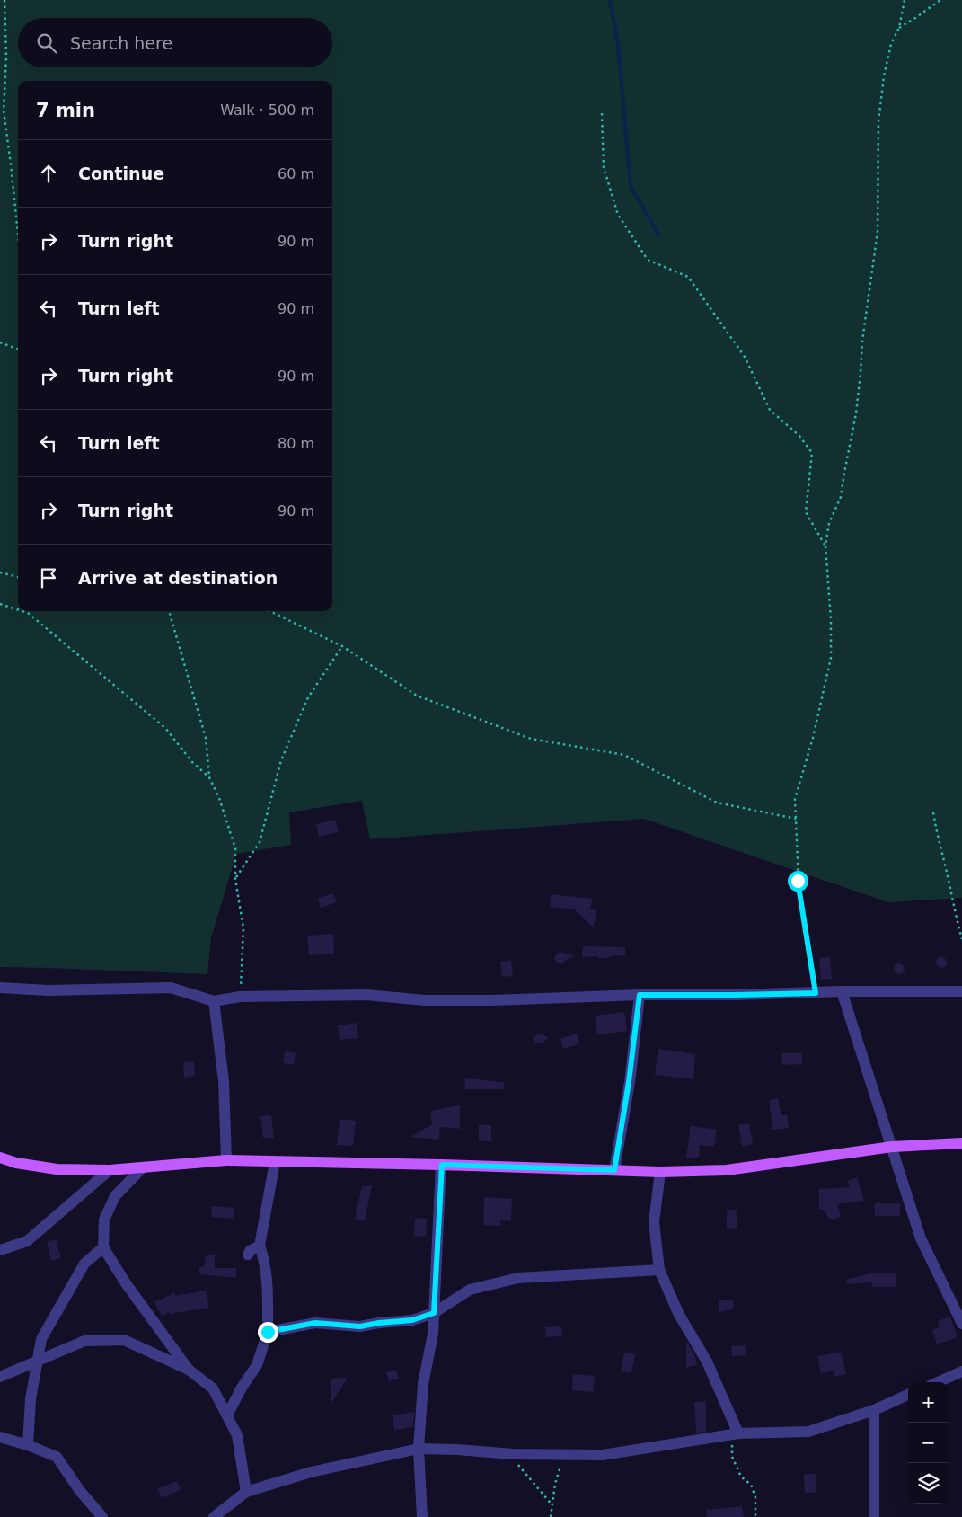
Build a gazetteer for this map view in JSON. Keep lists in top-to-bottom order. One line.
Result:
{"page":{"search":"Search here","heading":["7 min","Walk · 500 m"],"list":[["Continue","60 m"],["Turn right","90 m"],["Turn left","90 m"],["Turn right","90 m"],["Turn left","80 m"],["Turn right","90 m"],"Arrive at destination"],"map_buttons":["+","−"]}}
